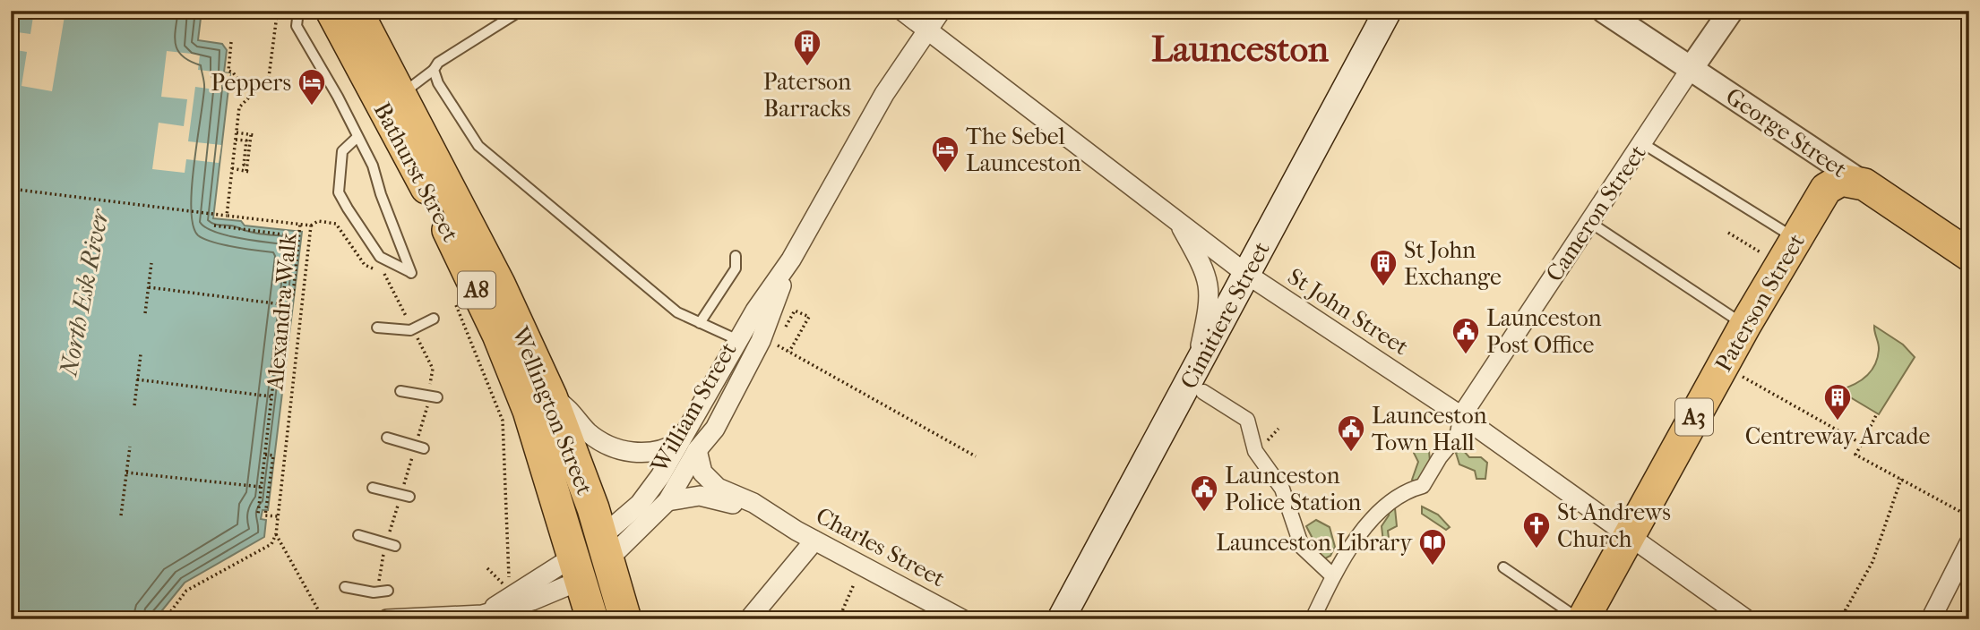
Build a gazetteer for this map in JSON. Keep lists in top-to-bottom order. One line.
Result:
{"streets":{"highway":["George Street","Bathurst Street","A8","Paterson Street","Wellington Street","A3"],"main road":["Cimitiere Street"],"street":["Cameron Street","St John Street","William Street","Charles Street"],"path":["Alexandra Walk"]},"crossings":[["George Street","Cameron Street"],["Cameron Street","St John Street"],["Paterson Street","St John Street"],["St John Street","Cimitiere Street"],["St John Street","William Street"],["William Street","Wellington Street"],["William Street","Charles Street"]],"districts":["Launceston"],"water":["North Esk River"],"places":{"building":["Paterson Barracks","St John Exchange","Centreway Arcade"],"hotel":["Peppers","The Sebel Launceston"],"public building":["Launceston Post Office","Launceston Town Hall","Launceston Police Station"],"church":["St Andrews Church"],"library":["Launceston Library"]}}
